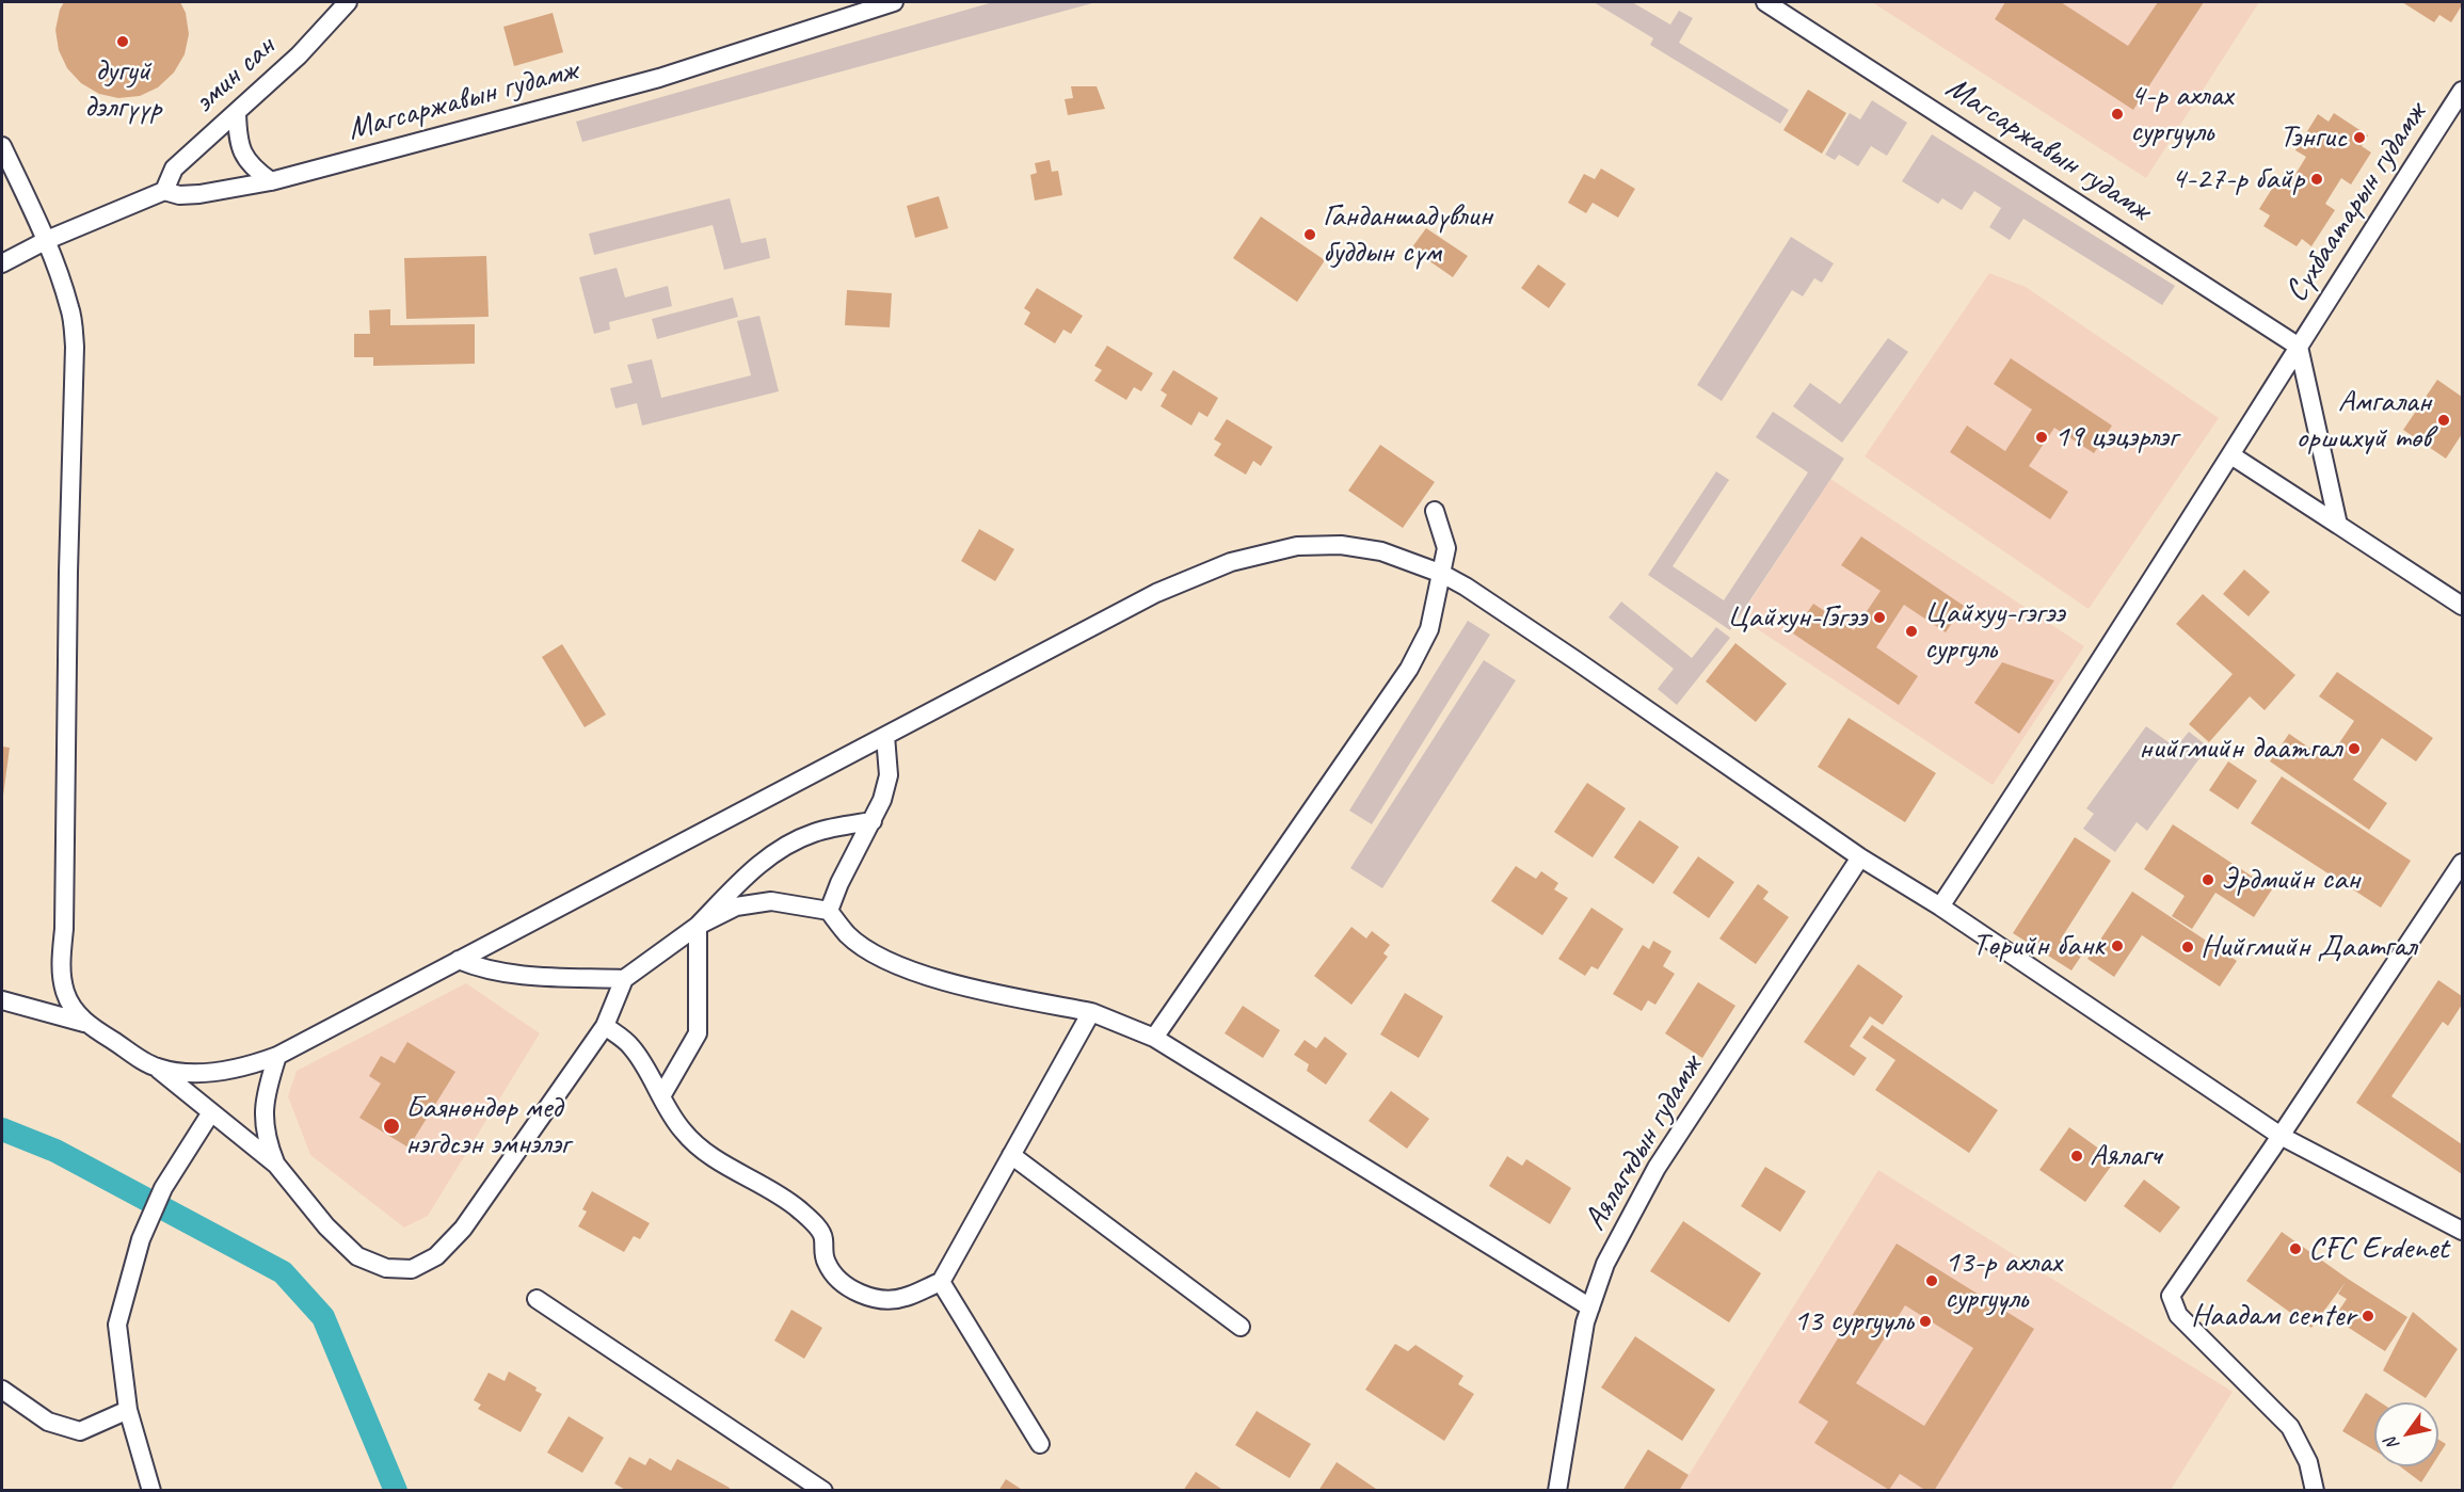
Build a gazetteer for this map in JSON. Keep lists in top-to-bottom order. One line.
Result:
{"streets":{"street":["эмин сан","Магсаржавын гудамж","Сүхбаатарын гудамж","Аялагчдын гудамж"]},"crossings":[["эмин сан","Магсаржавын гудамж"],["Магсаржавын гудамж","Сүхбаатарын гудамж"]],"places":["дугуй дэлгүүр","4-р ахлах сургууль","Тэнгис","4-27-р байр","Ганданшадүвлин буддын сүм","Амгалан оршихуй төв","19 цэцэрлэг","Цайхун-Гэгээ","Цайхуу-гэгээ сургуль","нийгмийн даатгал","Эрдмийн сан","Төрийн банк","Нийгмийн Даатгал","Баянөндөр мед нэгдсэн эмнэлэг","Аялагч","CFC Erdenet","13-р ахлах сургууль","Наадам center","13 сургууль"],"north":"bottom left"}
